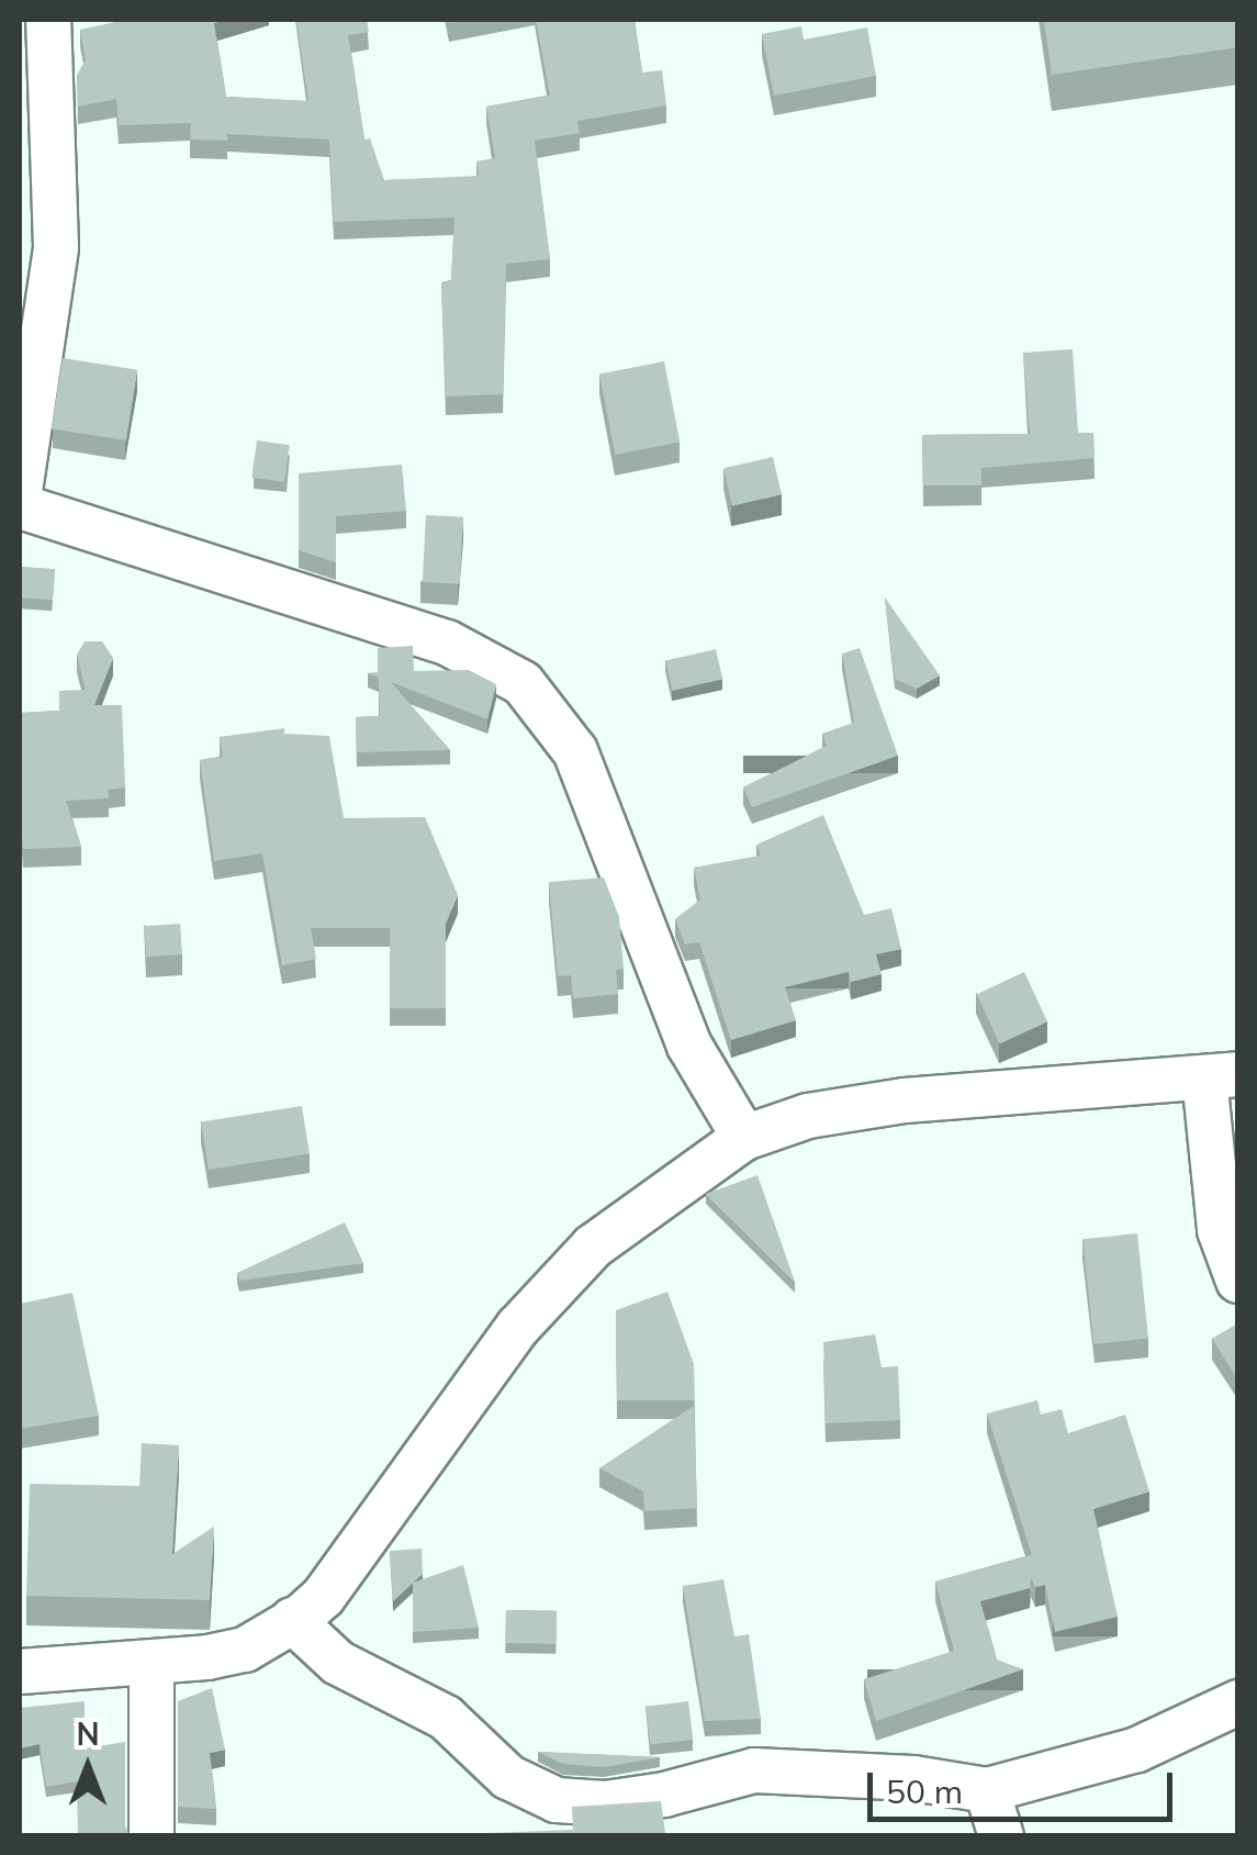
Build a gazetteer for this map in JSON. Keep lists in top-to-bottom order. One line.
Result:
{"scale_bar":"50 m","north":"top"}
